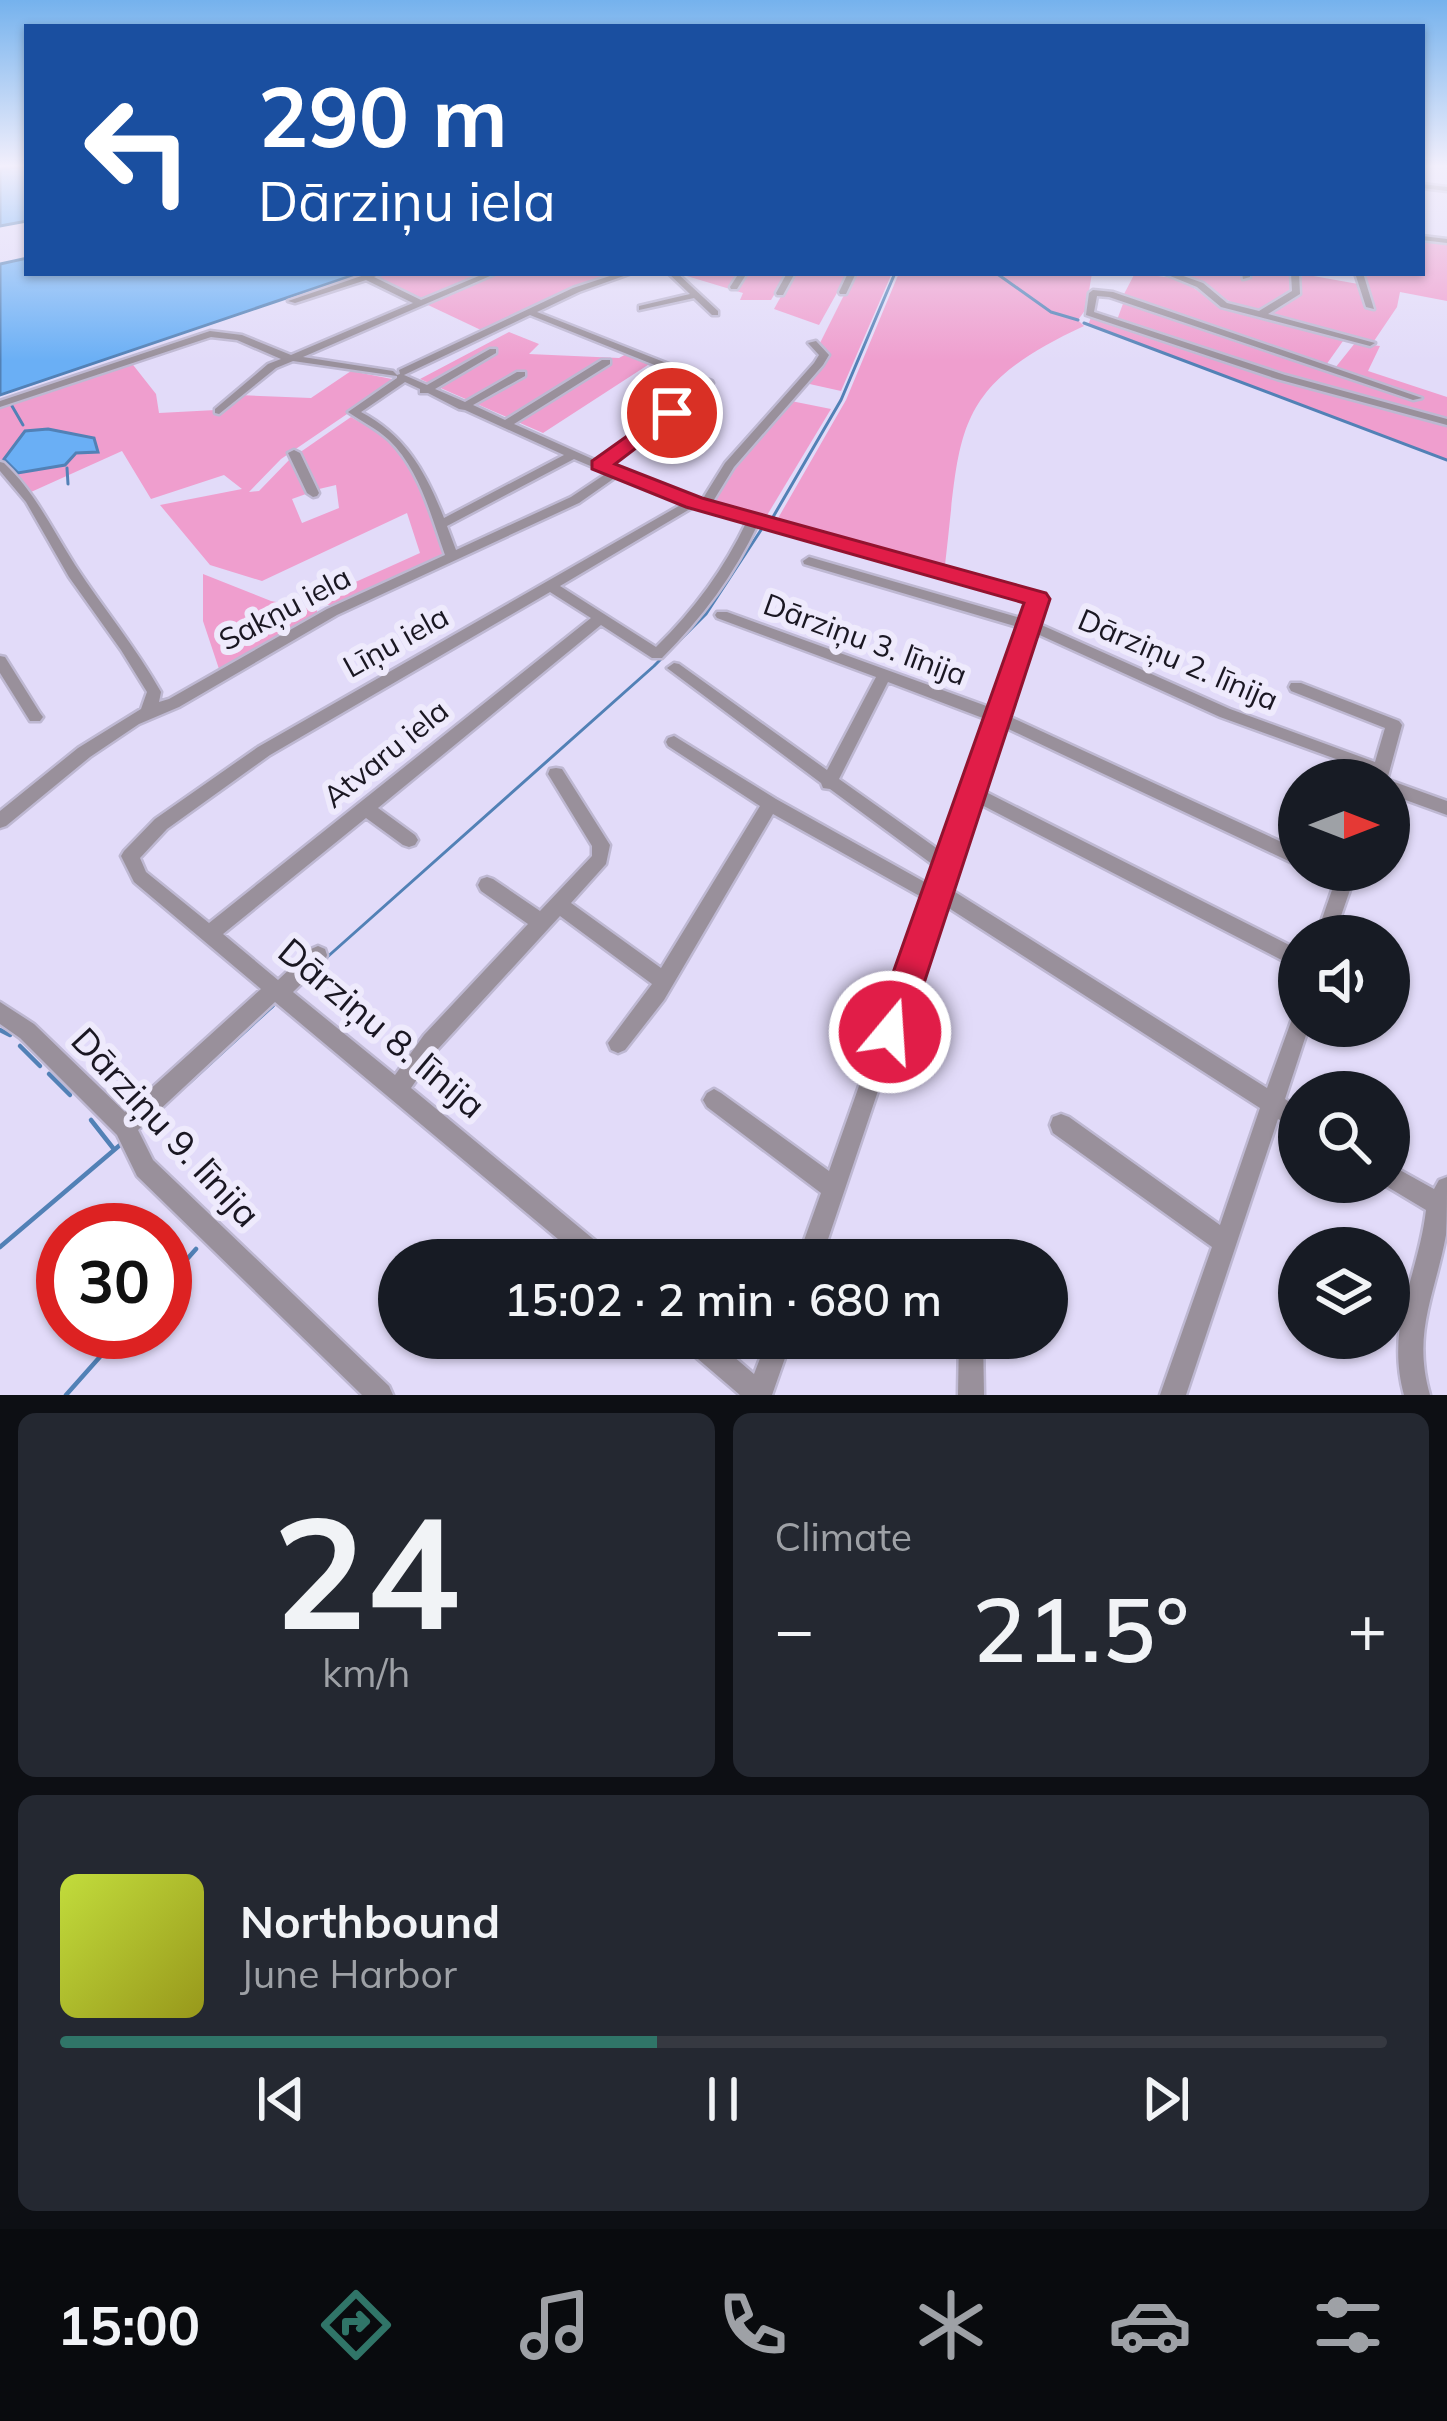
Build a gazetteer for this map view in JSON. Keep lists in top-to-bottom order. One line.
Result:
{"streets":{"street":["Sakņu iela","Dārziņu 3. līnija","Līņu iela","Dārziņu 2. līnija","Atvaru iela","Dārziņu 8. līnija","Dārziņu 9. līnija"]},"crossings":[["Līņu iela","Dārziņu 8. līnija"],["Atvaru iela","Dārziņu 8. līnija"]],"north":"right","page":{"turn":["290 m","Dārziņu iela"],"limit":"30","trip":"15:02 · 2 min · 680 m","tile":[["24","km/h"],"Climate"],"heat":["−","21.5°","+"],"song":["Northbound","June Harbor"],"tabs":"15:00"}}
